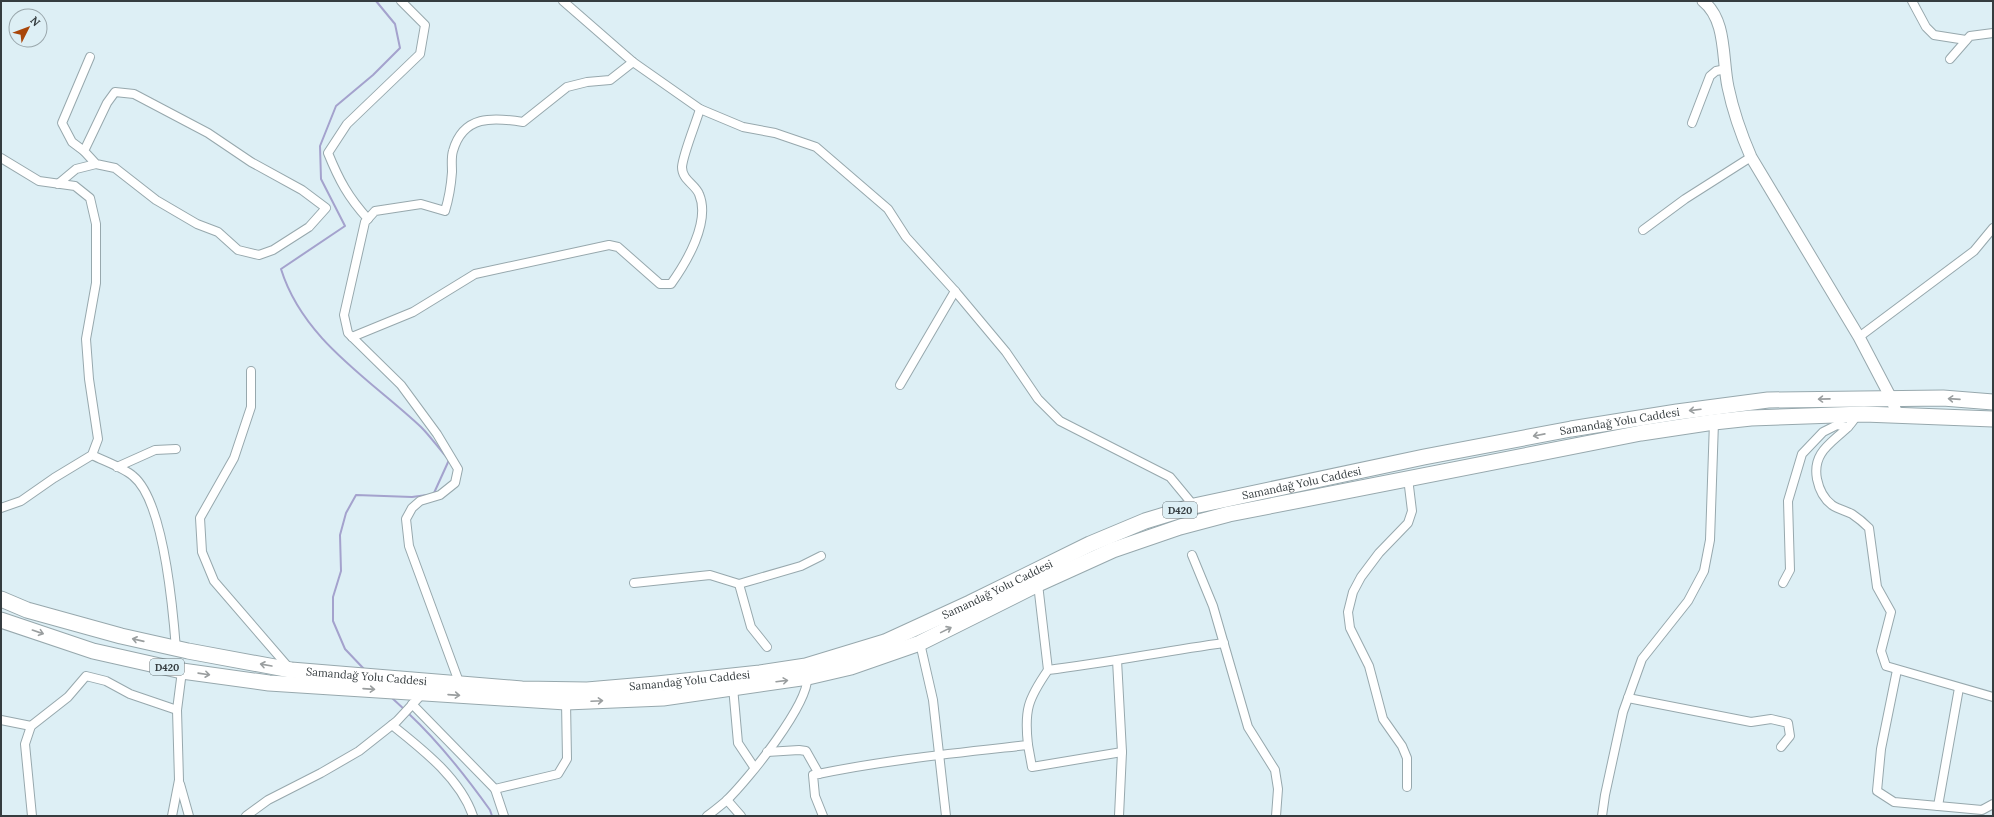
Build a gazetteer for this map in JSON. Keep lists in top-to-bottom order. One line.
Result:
{"streets":{"highway":["Samandağ Yolu Caddesi","D420"]},"north":"top right"}
